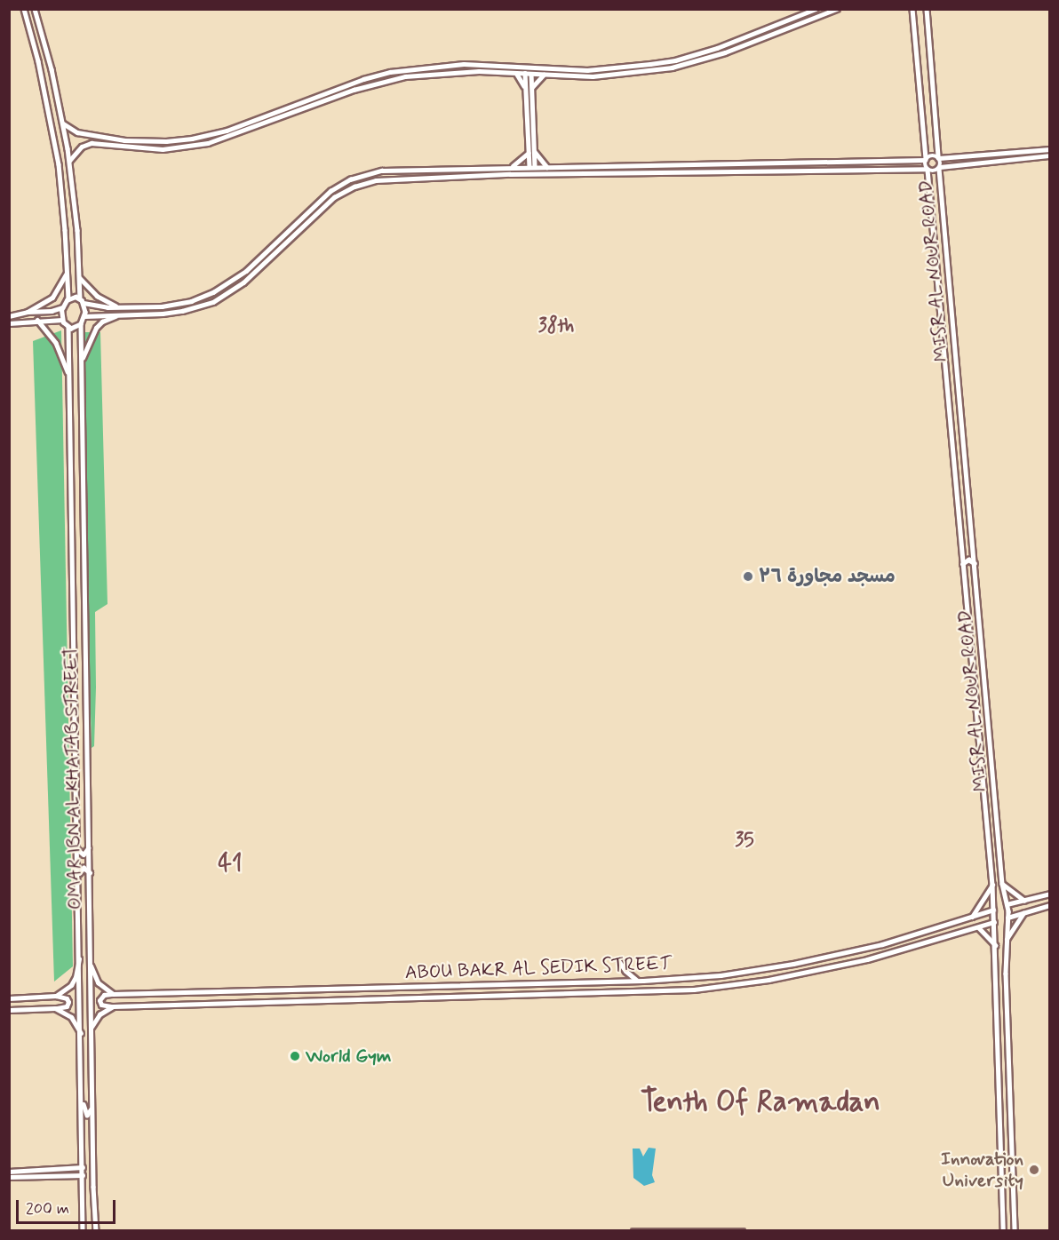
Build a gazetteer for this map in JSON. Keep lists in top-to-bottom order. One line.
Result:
{"streets":{"main road":["ABOU BAKR AL SEDIK STREET"],"street":["MISR AL NOUR ROAD","OMAR IBN AL KHATAB STREET"]},"crossings":[["MISR AL NOUR ROAD","ABOU BAKR AL SEDIK STREET"]],"districts":["38th","35","41","Tenth Of Ramadan"],"places":["مسجد مجاورة ٣٦","World Gym","Innovation University"],"scale_bar":"200 m"}
